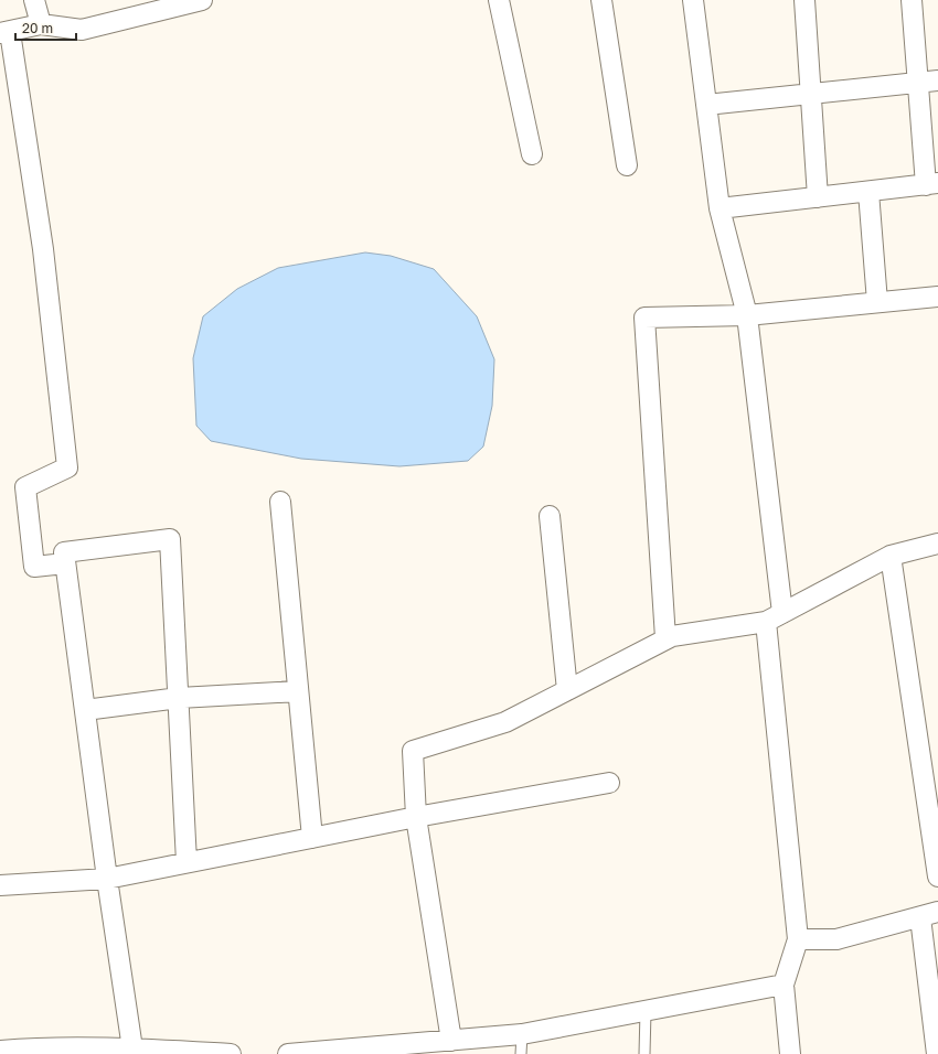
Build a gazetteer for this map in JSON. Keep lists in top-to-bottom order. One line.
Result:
{"scale_bar":"20 m"}
